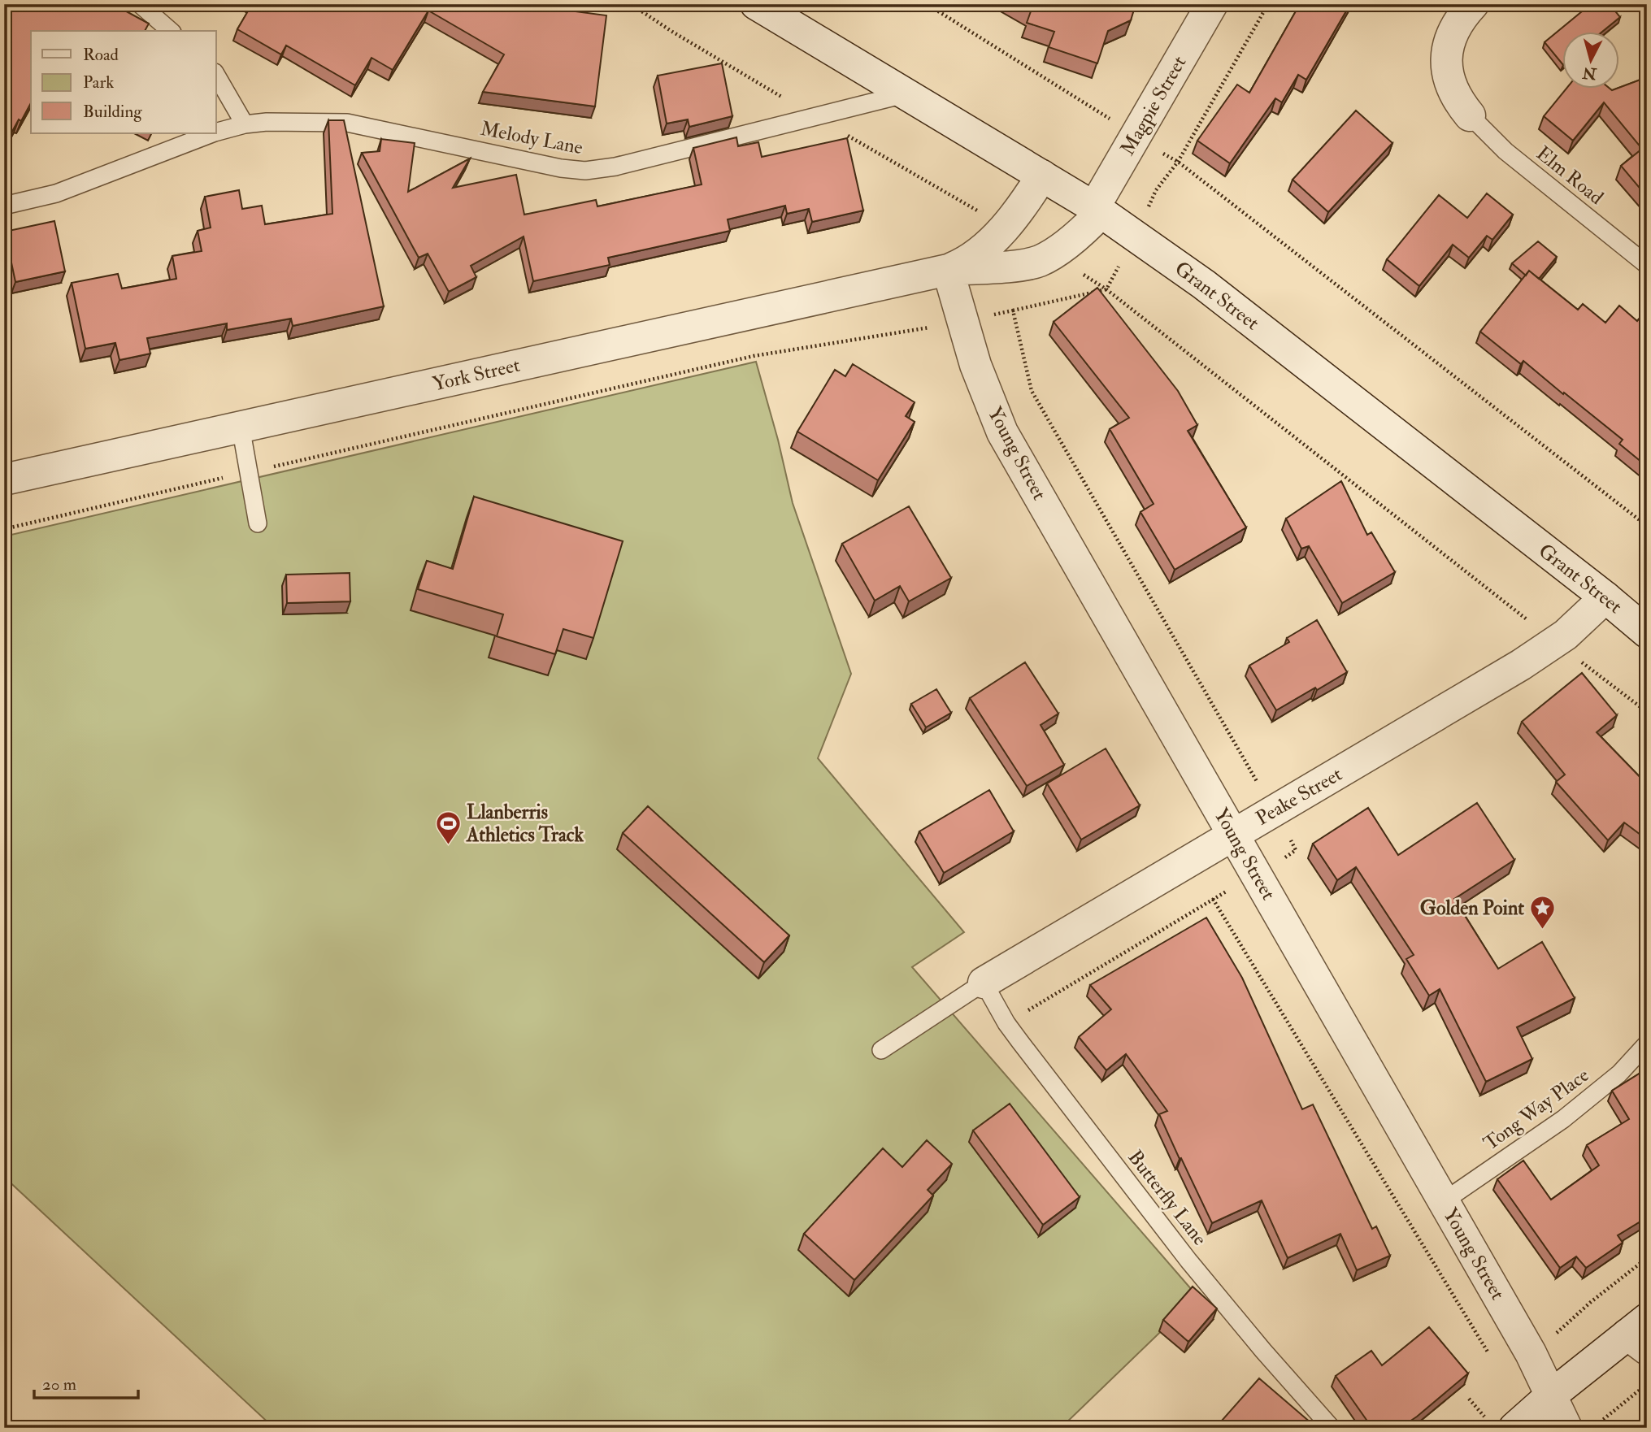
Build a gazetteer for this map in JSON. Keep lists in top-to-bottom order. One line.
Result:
{"streets":{"street":["Magpie Street","Grant Street","York Street","Young Street","Peake Street"],"lane":["Melody Lane","Elm Road","Tong Way Place","Butterfly Lane"]},"crossings":[["Magpie Street","Grant Street"],["Magpie Street","York Street"],["Melody Lane","Grant Street"],["Grant Street","York Street"],["Grant Street","Peake Street"],["York Street","Young Street"],["Young Street","Peake Street"],["Young Street","Tong Way Place"],["Peake Street","Butterfly Lane"]],"places":{"sports":["Llanberris Athletics Track"],"place":["Golden Point"]},"legend":["Road","Park","Building"],"scale_bar":"20 m","north":"bottom"}
